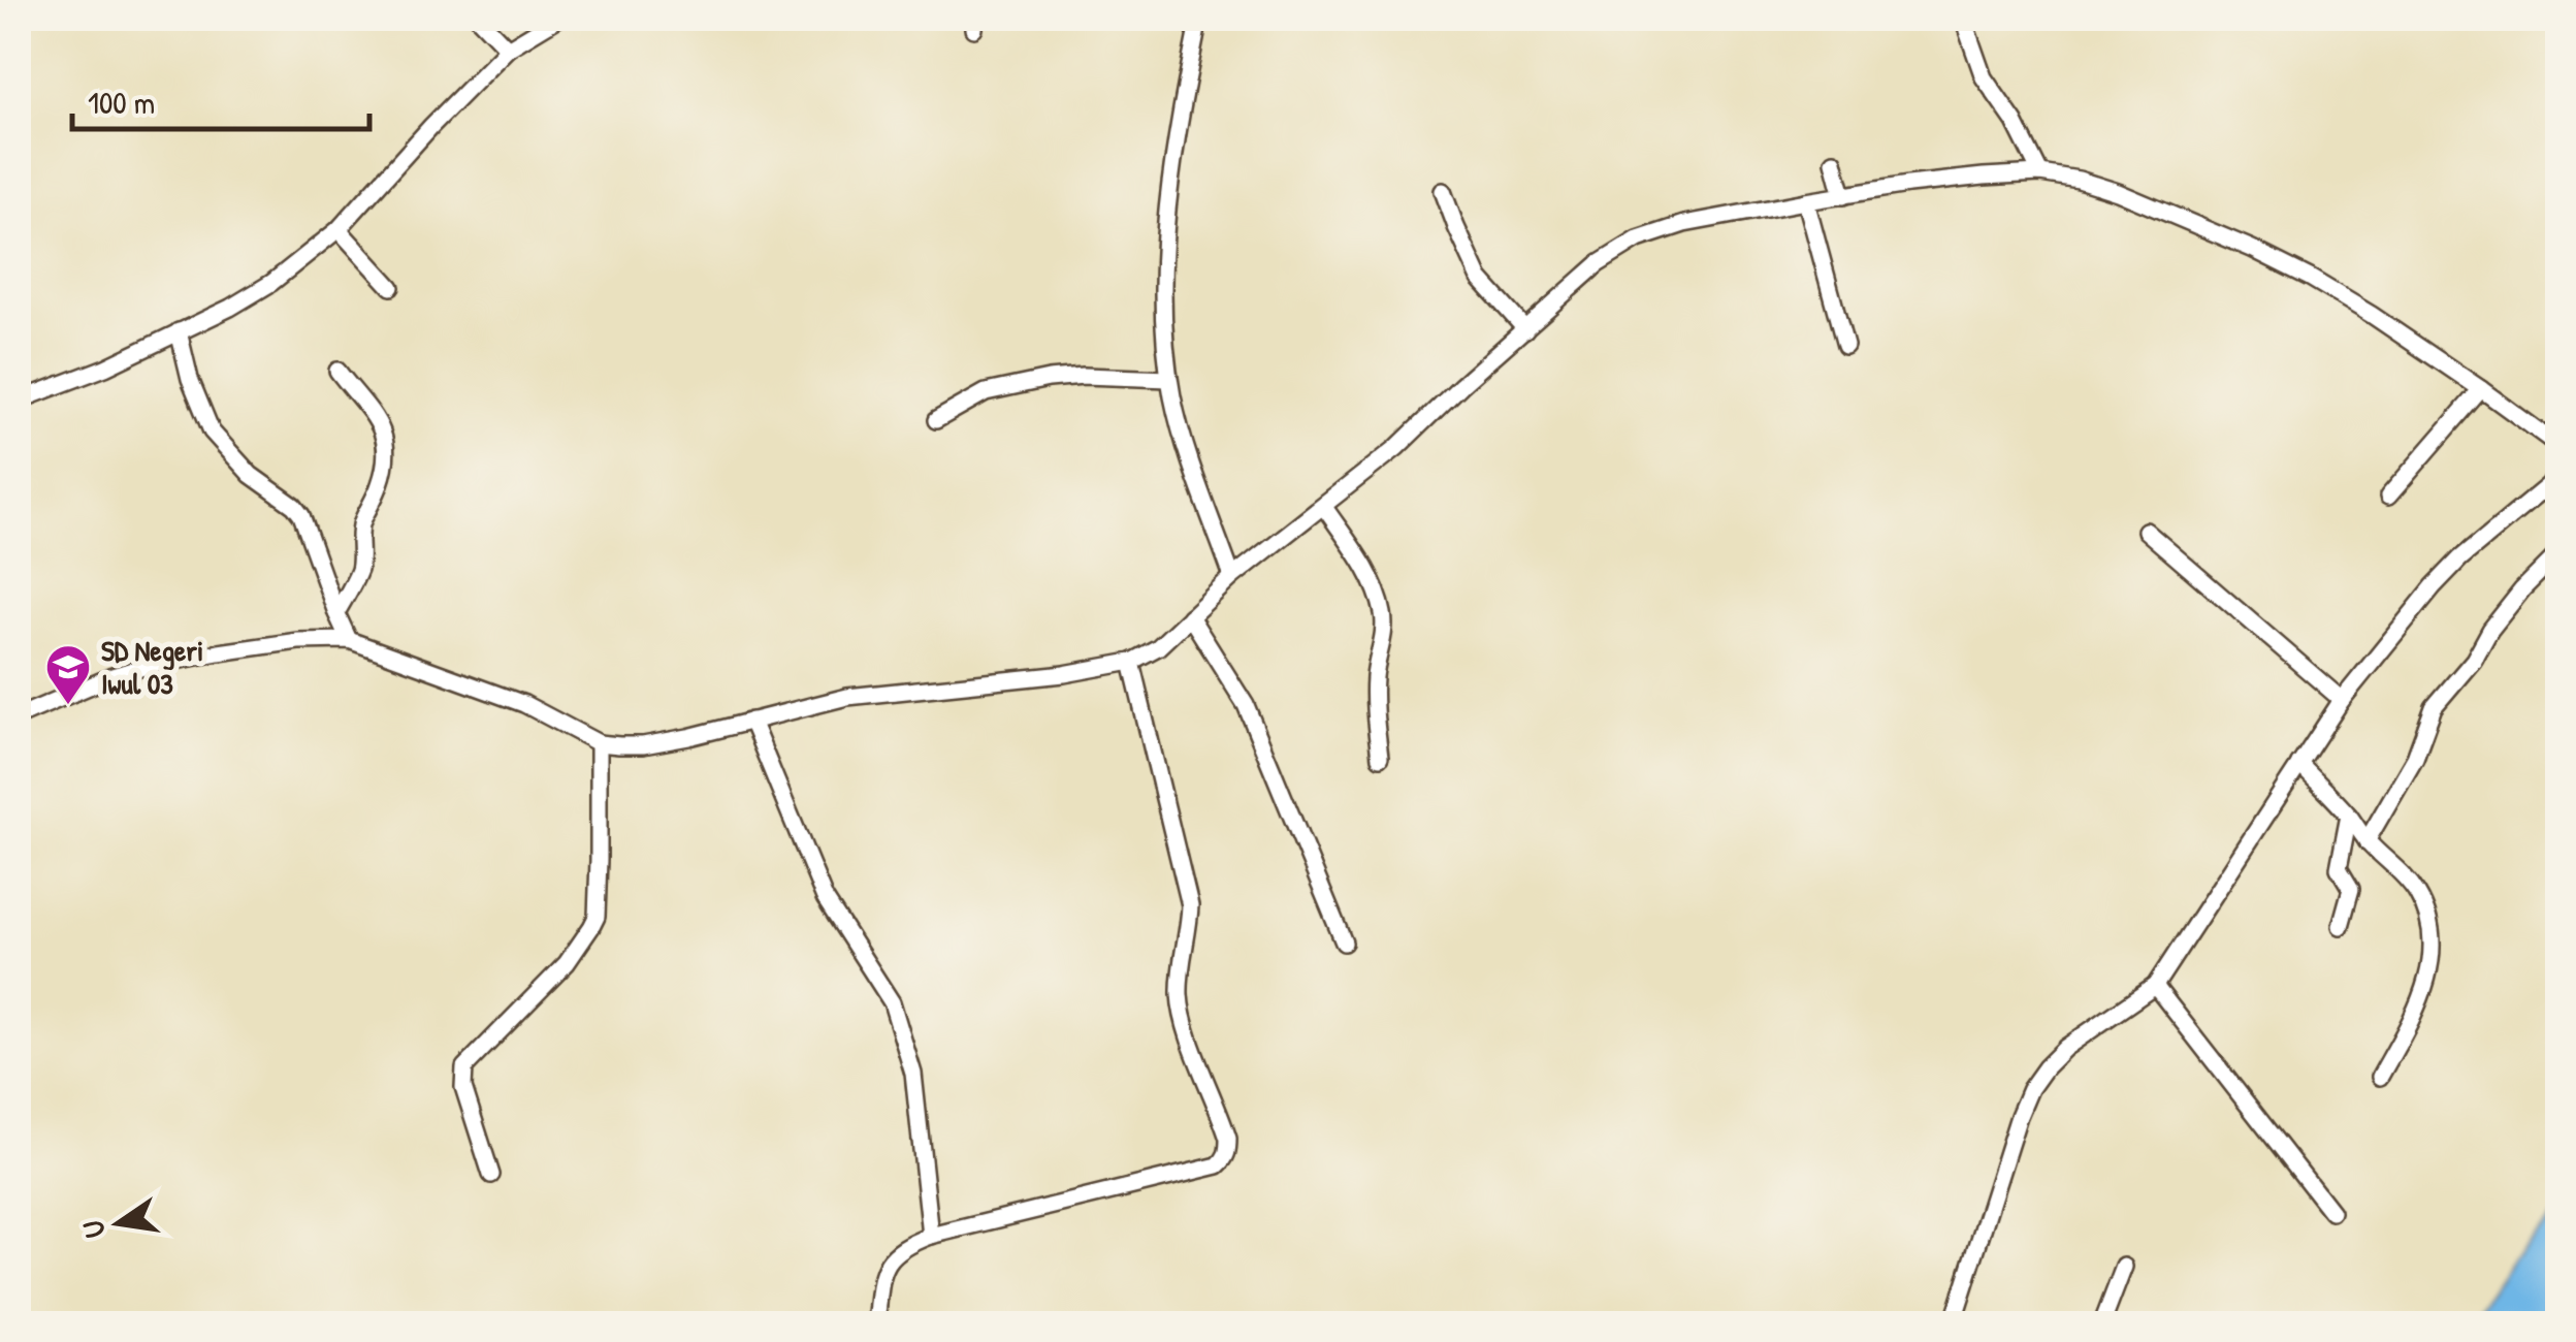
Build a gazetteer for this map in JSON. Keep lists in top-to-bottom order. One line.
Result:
{"places":{"school or university":["SD Negeri Iwul 03"]},"scale_bar":"100 m","north":"left"}
